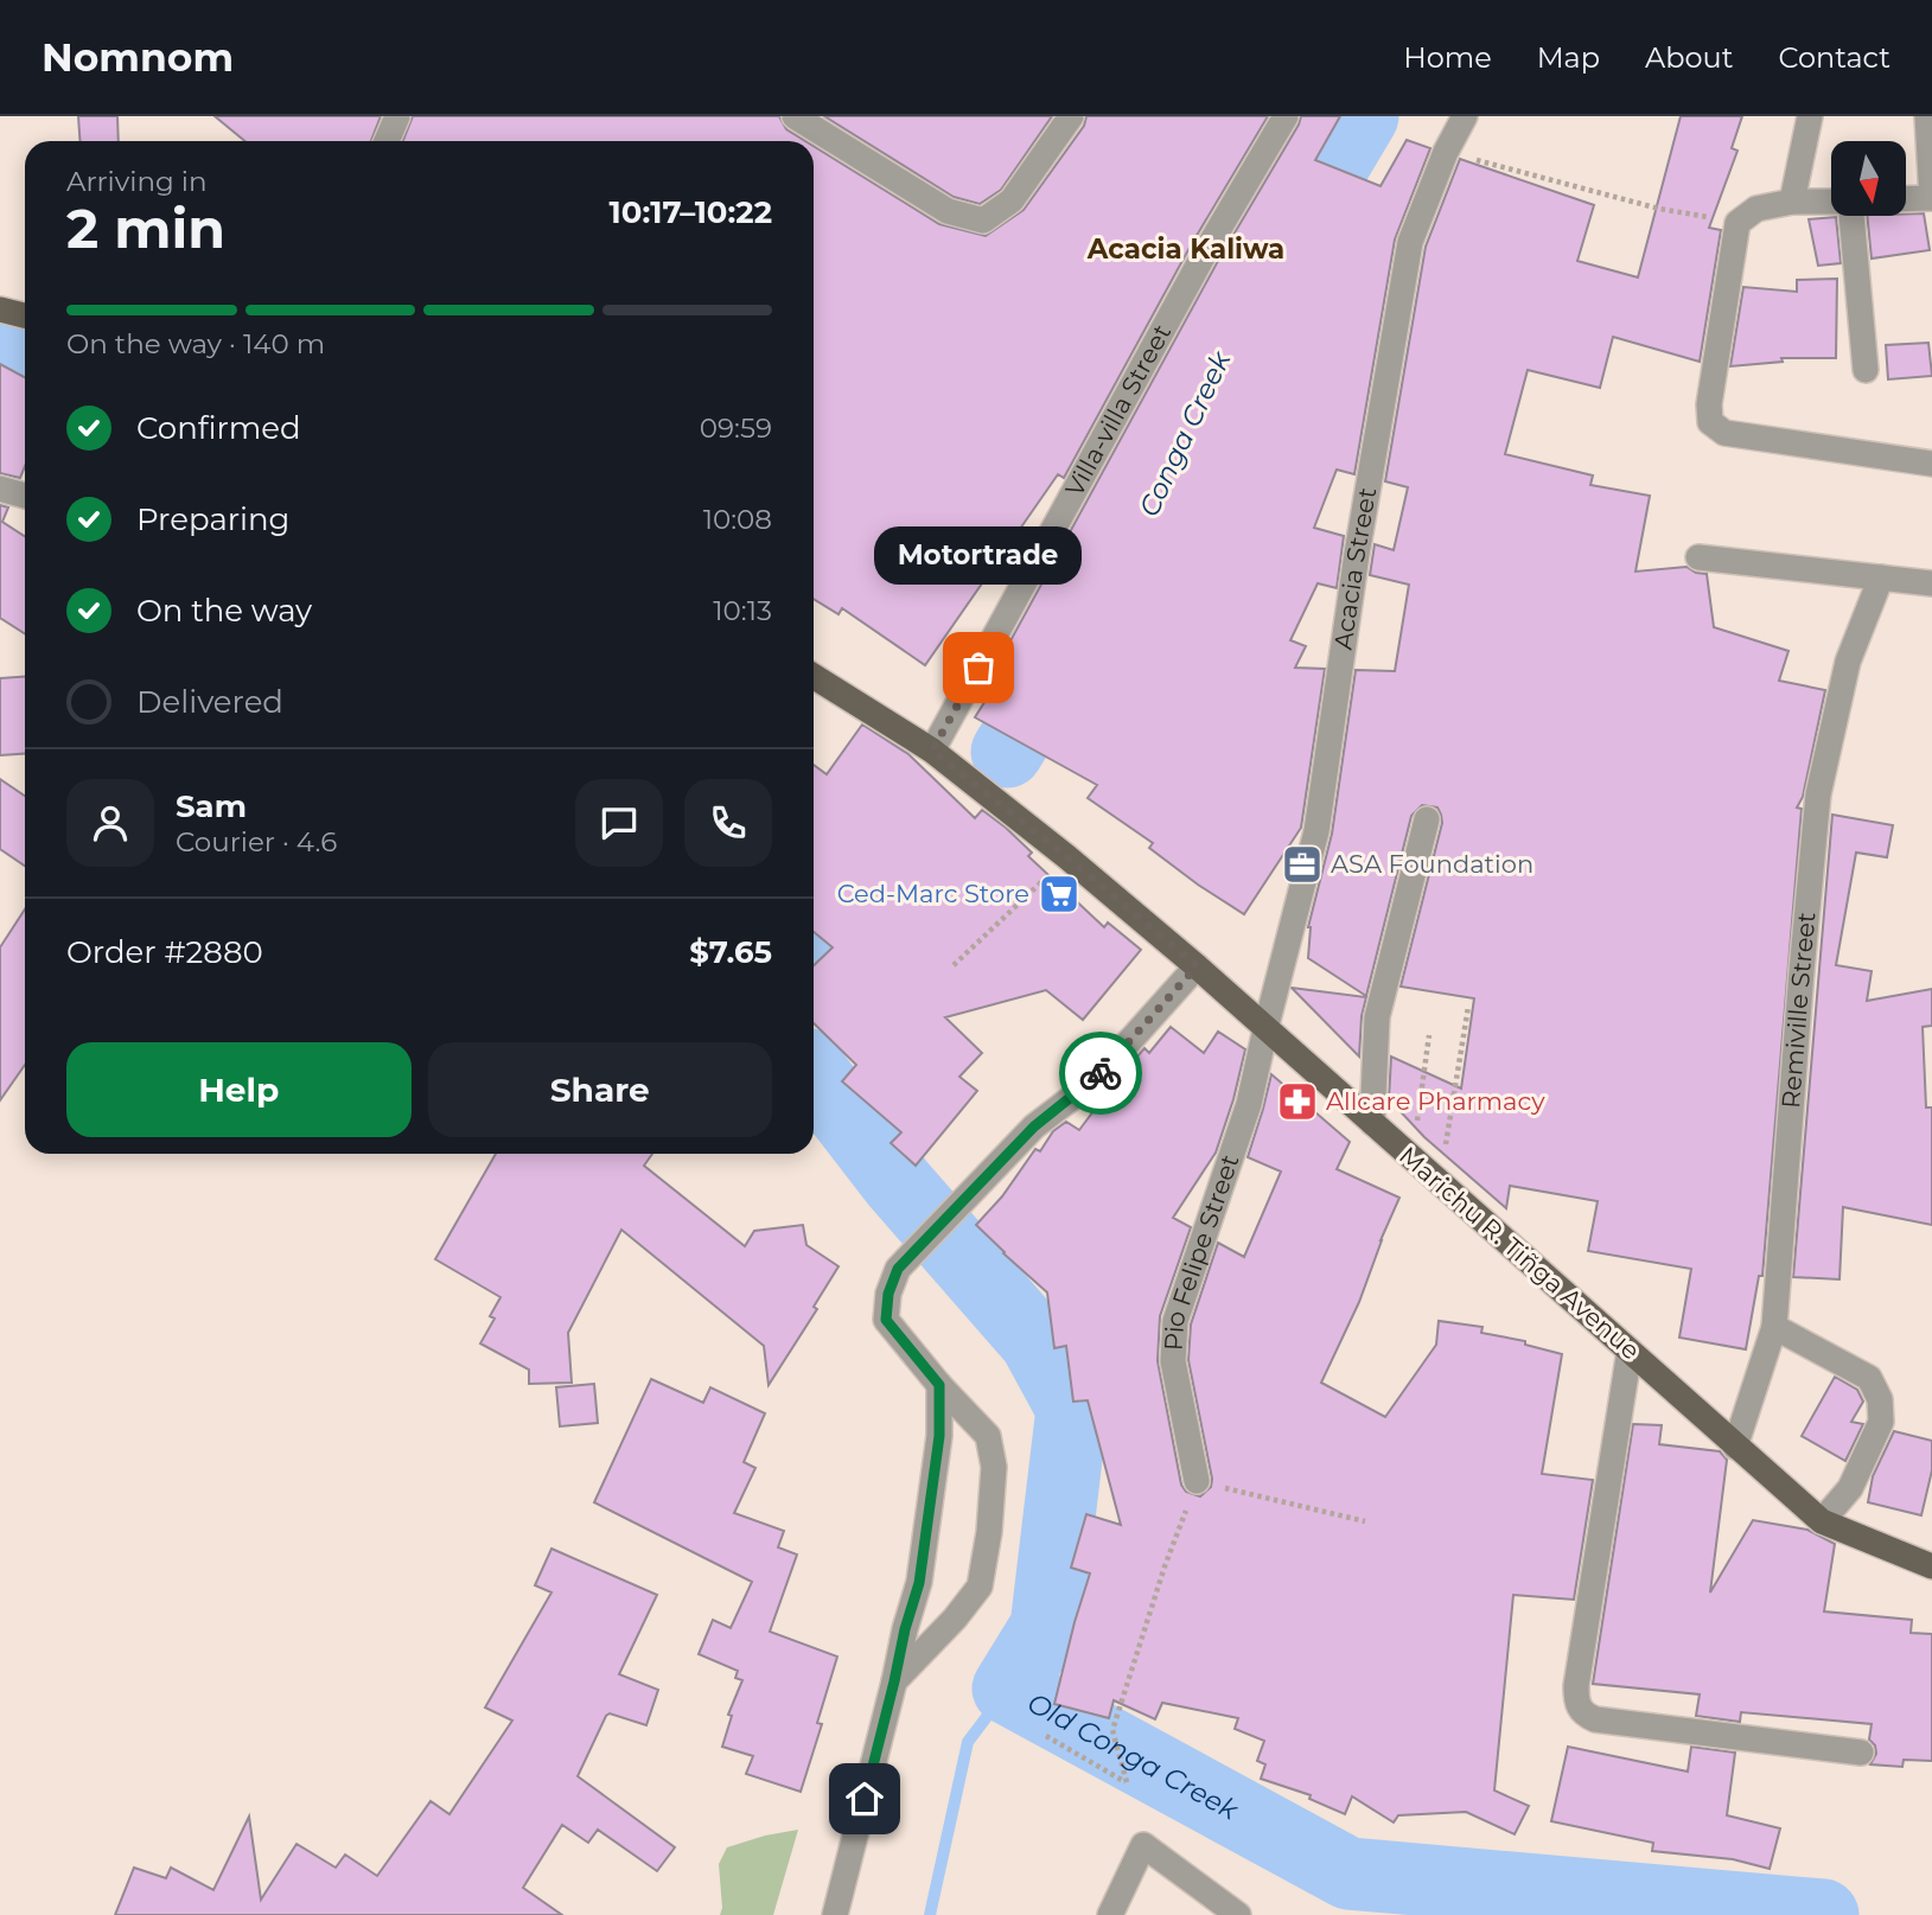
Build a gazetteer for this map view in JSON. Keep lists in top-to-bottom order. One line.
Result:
{"streets":{"main road":["Marichu R. Tiñga Avenue"],"street":["Villa-villa Street","Acacia Street","Remiville Street","Pio Felipe Street"]},"crossings":[["Villa-villa Street","Marichu R. Tiñga Avenue"],["Acacia Street","Marichu R. Tiñga Avenue"],["Acacia Street","Pio Felipe Street"],["Remiville Street","Marichu R. Tiñga Avenue"],["Marichu R. Tiñga Avenue","Pio Felipe Street"]],"districts":["Acacia Kaliwa"],"water":["Conga Creek","Old Conga Creek"],"places":{"other":["Motortrade"],"office":["ASA Foundation"],"supermarket":["Ced-Marc Store"],"pharmacy":["Allcare Pharmacy"]},"north":"bottom","page":{"header":"Nomnom","nav":["Home","Map","About","Contact"],"heading":["2 min","Arriving in","10:17–10:22"],"panel":["Sam","Courier · 4.6","Order #2880","$7.65"],"bar":"On the way · 140 m","list":[["Confirmed","09:59"],["Preparing","10:08"],["On the way","10:13"],"Delivered"],"bubble":"Motortrade","buttons":["Help","Share"]}}
